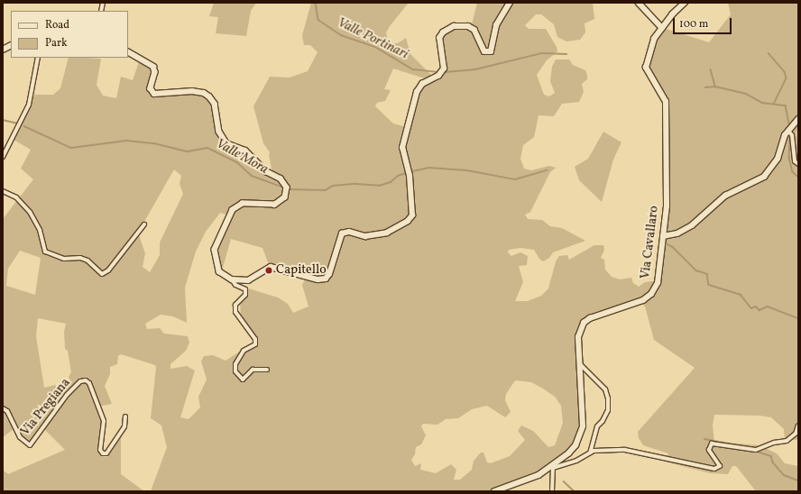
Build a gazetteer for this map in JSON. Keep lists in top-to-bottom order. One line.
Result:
{"streets":{"street":["Via Cavallaro","Via Pregiana"]},"water":["Valle Portinari","Valle Mora"],"places":["Capitello"],"legend":["Road","Park"],"scale_bar":"100 m"}
